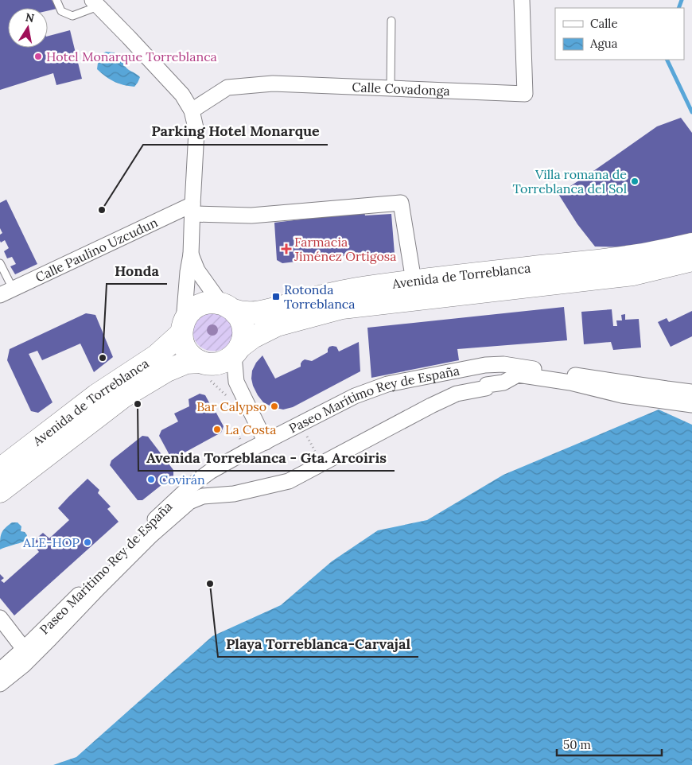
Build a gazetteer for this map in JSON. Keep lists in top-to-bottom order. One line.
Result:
{"streets":{"main road":["Avenida de Torreblanca"],"street":["Calle Covadonga","Calle Paulino Uzcudun","Paseo Marítimo Rey de España"]},"places":{"other":["Hotel Monarque Torreblanca","Villa romana de Torreblanca del Sol","Parking Hotel Monarque","Honda","Avenida Torreblanca - Gta. Arcoiris","Bar Calypso","La Costa","Covirán","ALE-HOP","Playa Torreblanca-Carvajal"],"health":["Farmacia Jiménez Ortigosa"],"transit":["Rotonda Torreblanca"]},"legend":["Calle","Agua"],"scale_bar":"50 m","north":"top"}
